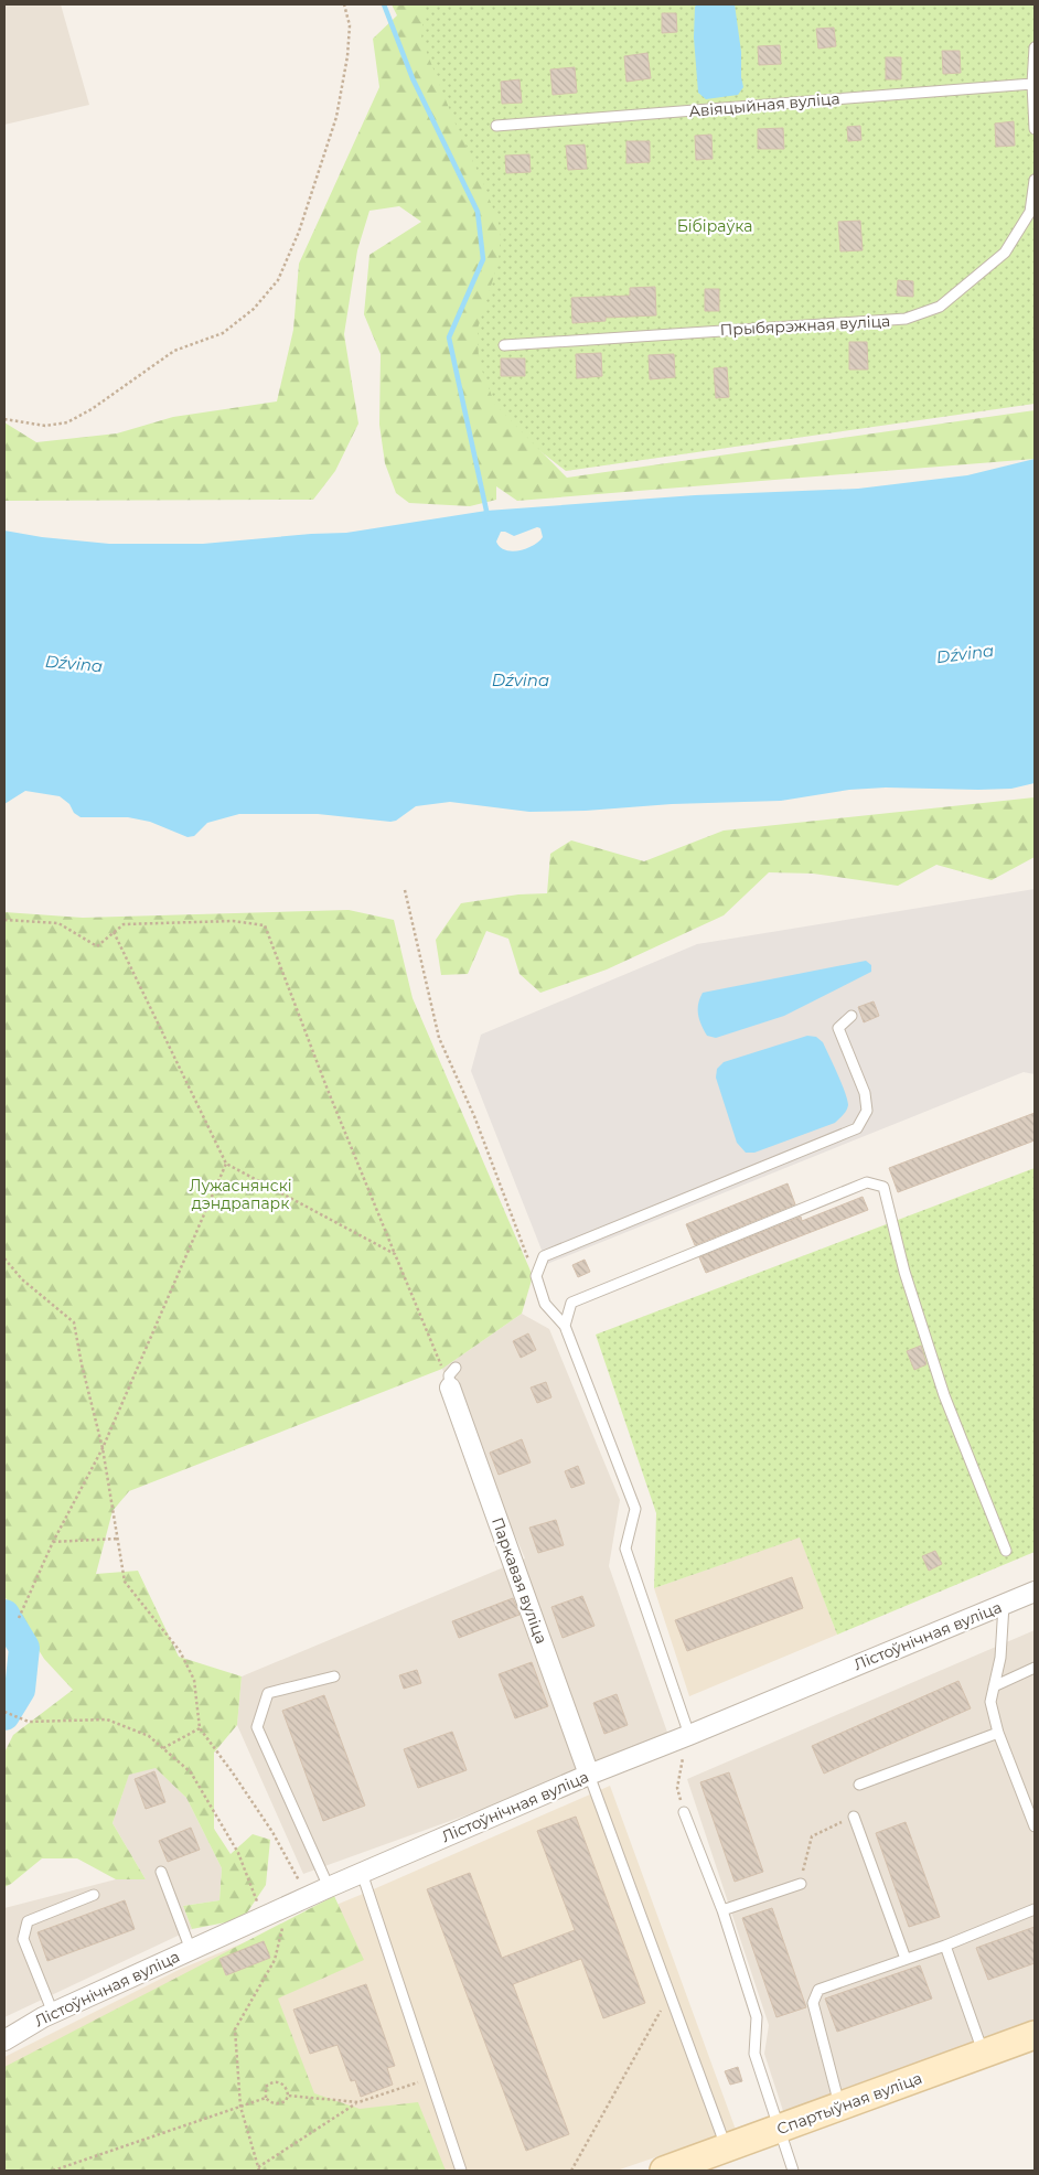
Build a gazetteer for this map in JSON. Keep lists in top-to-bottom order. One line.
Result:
{"streets":{"street":["Паркавая вуліца","Лістоўнічная вуліца","Спартыўная вуліца"],"lane":["Авіяцыйная вуліца","Прыбярэжная вуліца"]},"crossings":[["Паркавая вуліца","Лістоўнічная вуліца"]],"water":["Dźvina"],"parks":["Бібіраўка","Лужаснянскі дэндрапарк"]}
